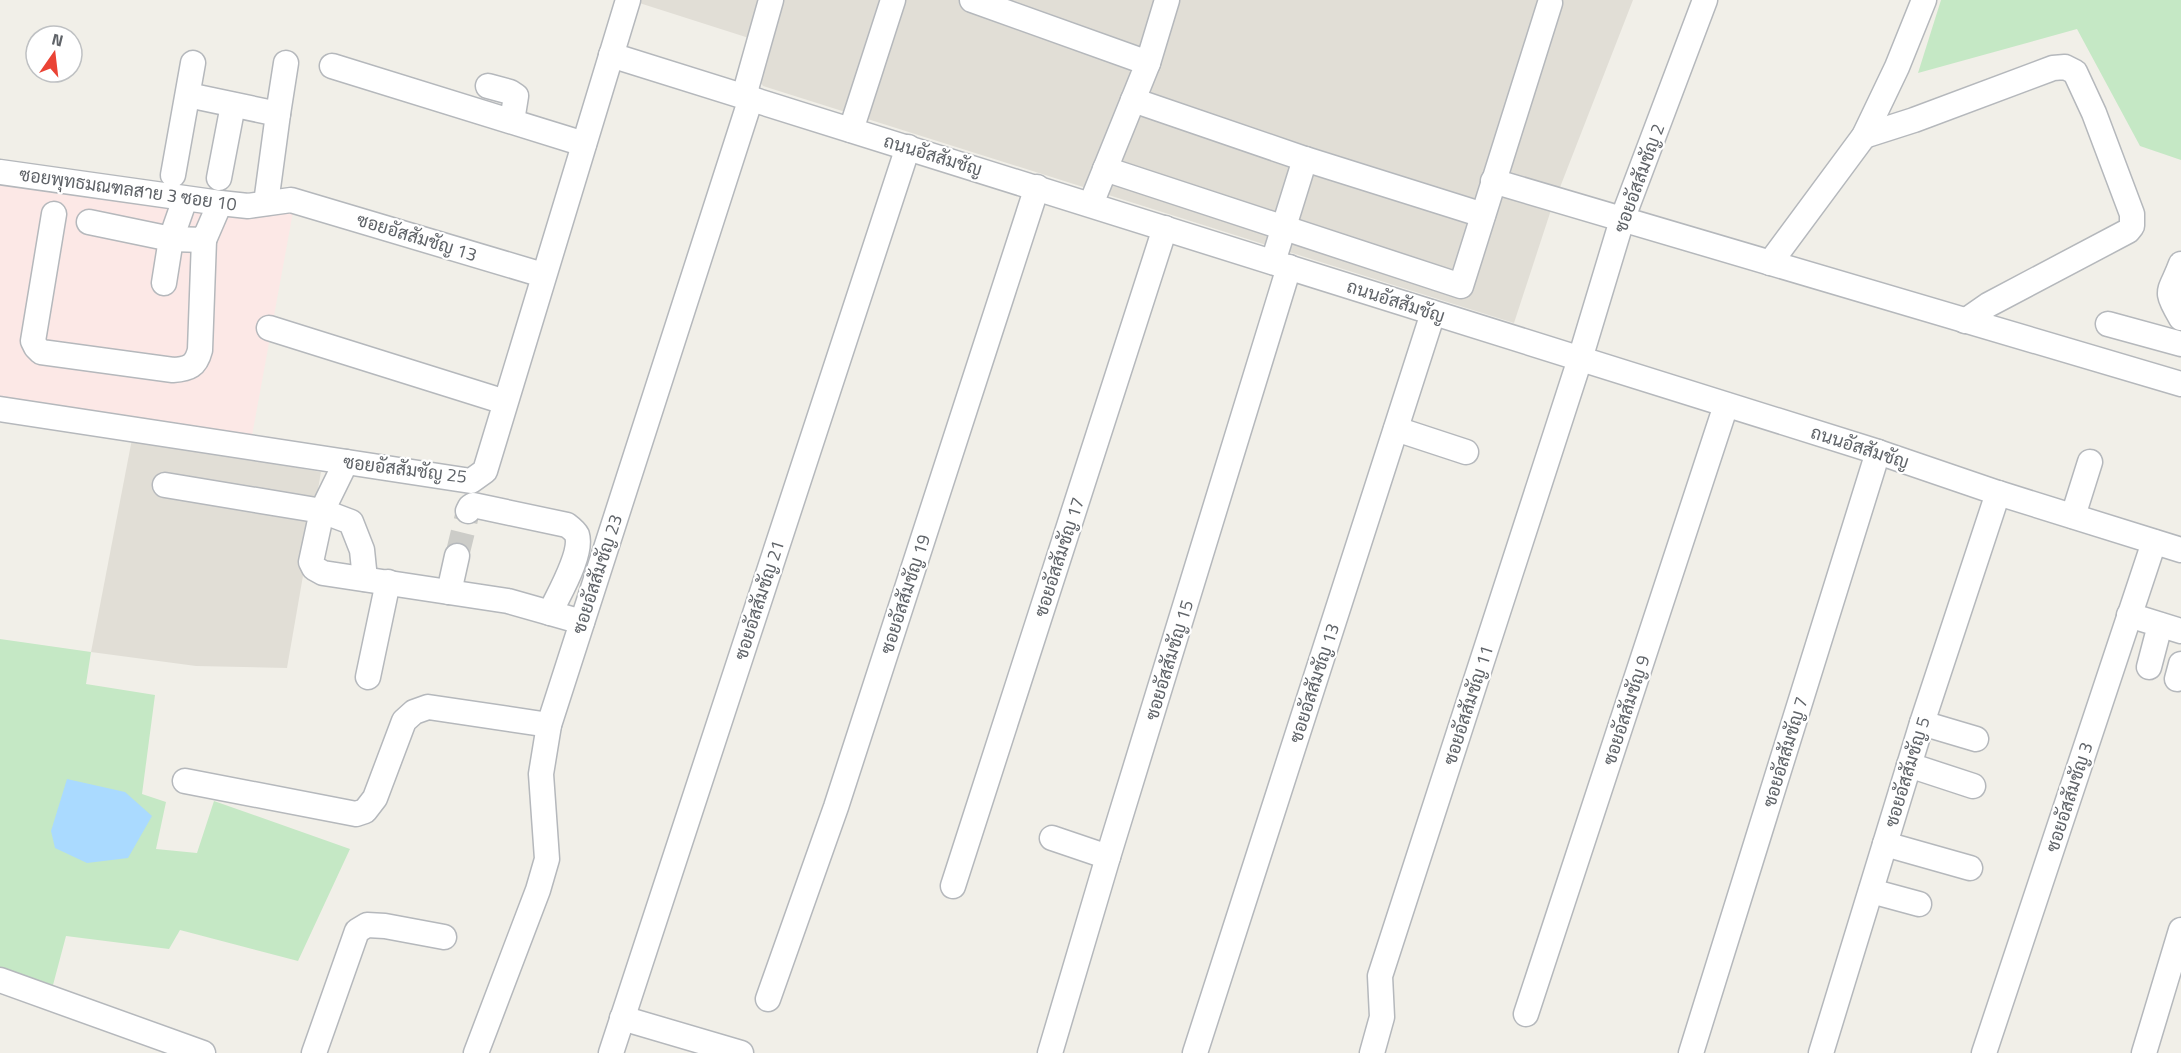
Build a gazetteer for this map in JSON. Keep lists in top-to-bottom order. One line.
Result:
{"streets":{"street":["ถนนอัสสัมชัญ","ซอยอัสสัมชัญ 2","ซอยพุทธมณฑลสาย 3 ซอย 10","ซอยอัสสัมชัญ 13","ซอยอัสสัมชัญ 25","ซอยอัสสัมชัญ 17","ซอยอัสสัมชัญ 23","ซอยอัสสัมชัญ 19","ซอยอัสสัมชัญ 21","ซอยอัสสัมชัญ 15","ซอยอัสสัมชัญ 11","ซอยอัสสัมชัญ 9","ซอยอัสสัมชัญ 7","ซอยอัสสัมชัญ 5","ซอยอัสสัมชัญ 3"]},"crossings":[["ถนนอัสสัมชัญ","ซอยอัสสัมชัญ 2"],["ถนนอัสสัมชัญ","ซอยอัสสัมชัญ 13"],["ถนนอัสสัมชัญ","ซอยอัสสัมชัญ 25"],["ถนนอัสสัมชัญ","ซอยอัสสัมชัญ 17"],["ถนนอัสสัมชัญ","ซอยอัสสัมชัญ 23"],["ถนนอัสสัมชัญ","ซอยอัสสัมชัญ 19"],["ถนนอัสสัมชัญ","ซอยอัสสัมชัญ 21"],["ถนนอัสสัมชัญ","ซอยอัสสัมชัญ 15"],["ถนนอัสสัมชัญ","ซอยอัสสัมชัญ 11"],["ถนนอัสสัมชัญ","ซอยอัสสัมชัญ 9"],["ถนนอัสสัมชัญ","ซอยอัสสัมชัญ 7"],["ถนนอัสสัมชัญ","ซอยอัสสัมชัญ 5"],["ถนนอัสสัมชัญ","ซอยอัสสัมชัญ 3"],["ซอยอัสสัมชัญ 2","ซอยอัสสัมชัญ 11"],["ซอยพุทธมณฑลสาย 3 ซอย 10","ซอยอัสสัมชัญ 13"],["ซอยอัสสัมชัญ 13","ซอยอัสสัมชัญ 25"]],"north":"top"}
